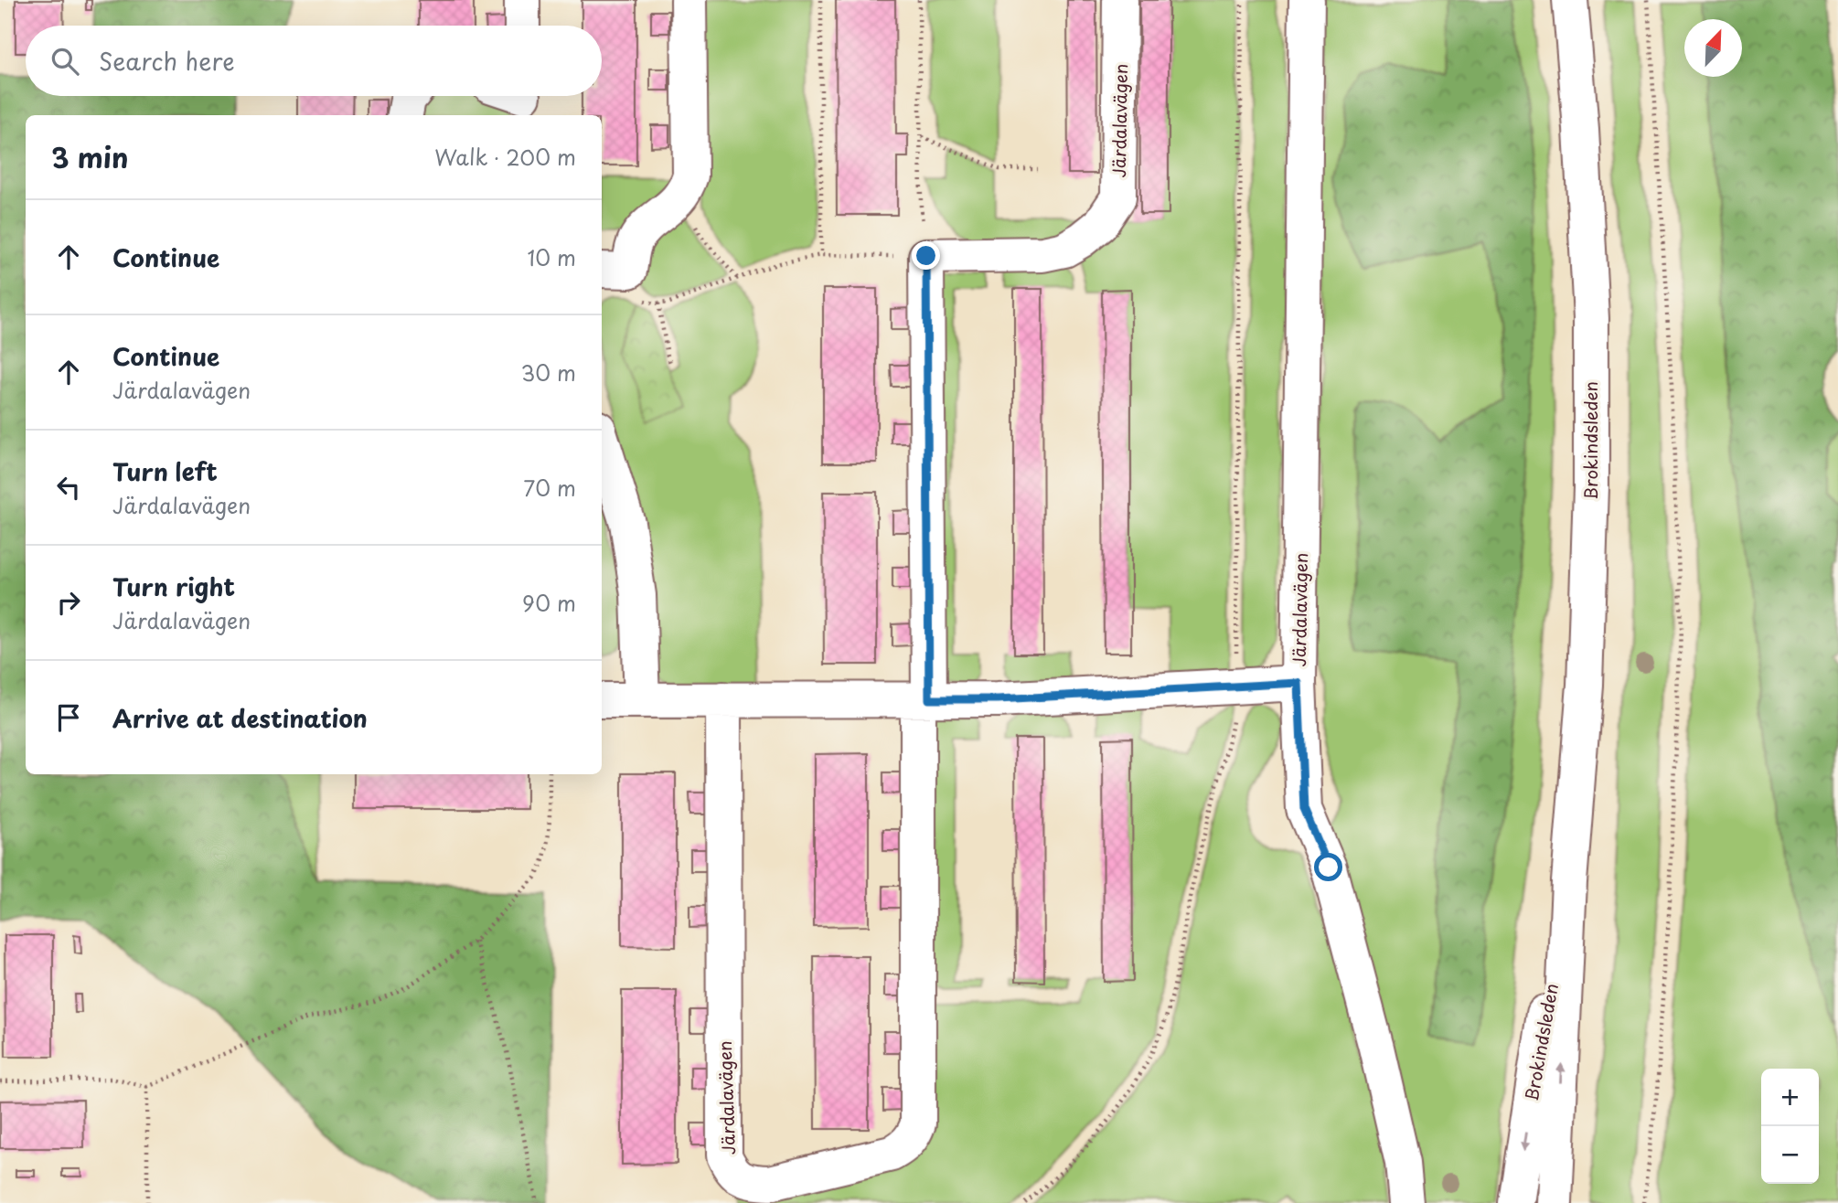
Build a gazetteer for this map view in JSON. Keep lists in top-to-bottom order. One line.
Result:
{"streets":{"street":["Järdalavägen","Brokindsleden"]},"north":"top right","page":{"search":"Search here","heading":["3 min","Walk · 200 m"],"list":[["Continue","10 m"],["Continue","Järdalavägen","30 m"],["Turn left","Järdalavägen","70 m"],["Turn right","Järdalavägen","90 m"],"Arrive at destination"],"map_buttons":["+","−"]}}
